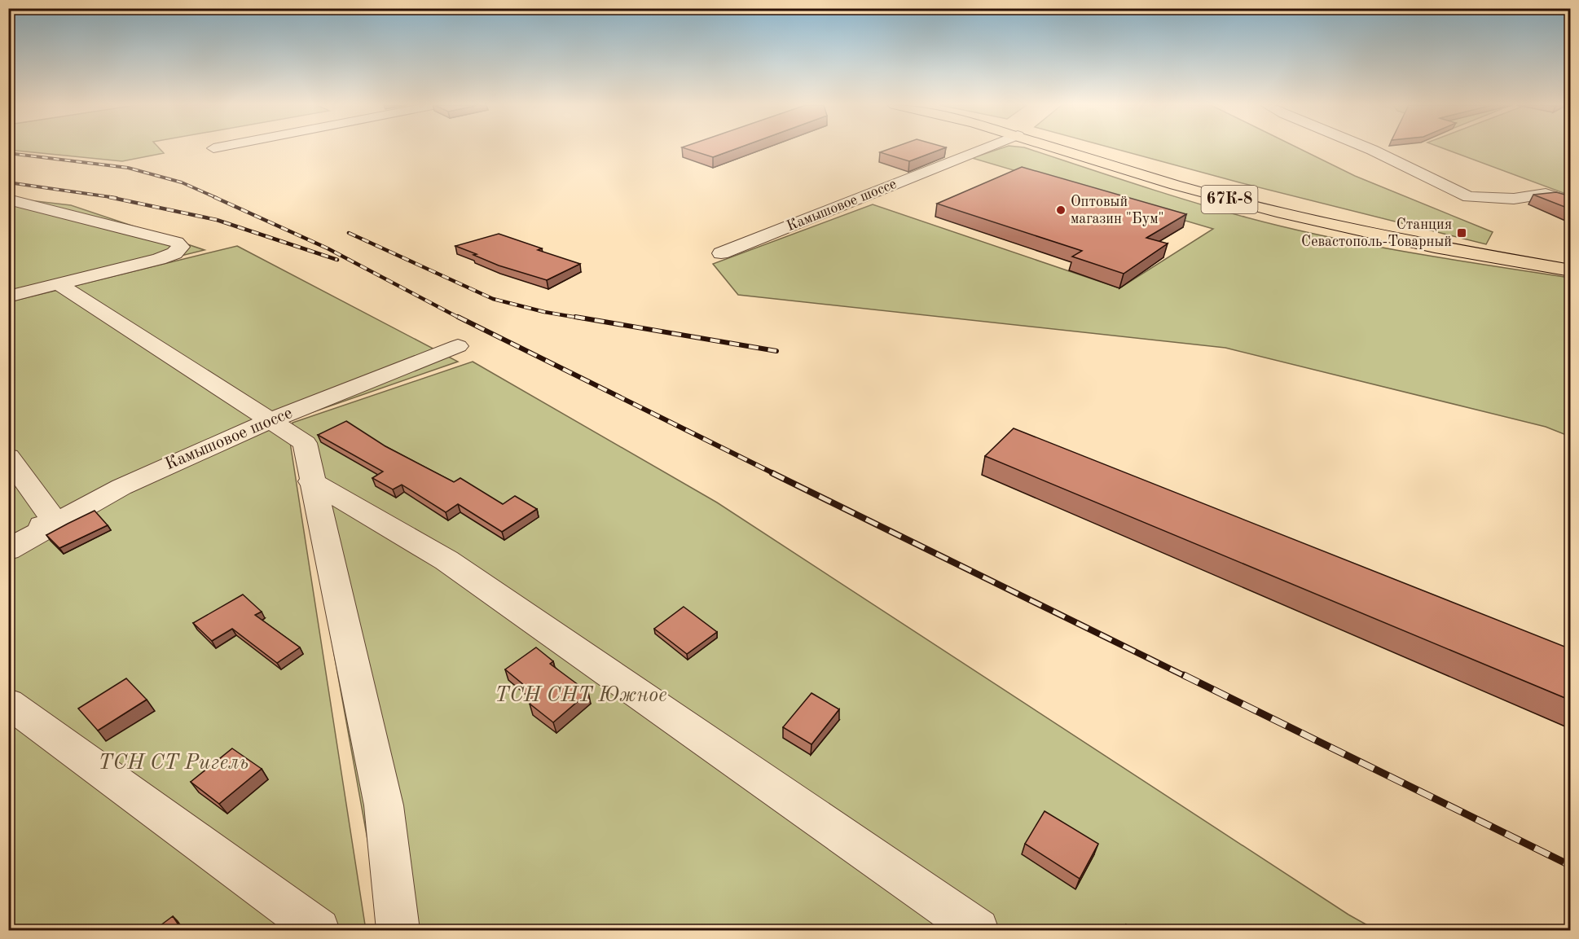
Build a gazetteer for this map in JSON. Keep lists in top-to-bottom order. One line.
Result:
{"streets":{"main road":["67К-8"],"street":["Камышовое шоссе"]},"parks":["ТСН СНТ Южное","ТСН СТ Ригель"],"places":{"other":["Оптовый магазин \"Бум\""],"transit":["Станция Севастополь-Товарный"]}}
